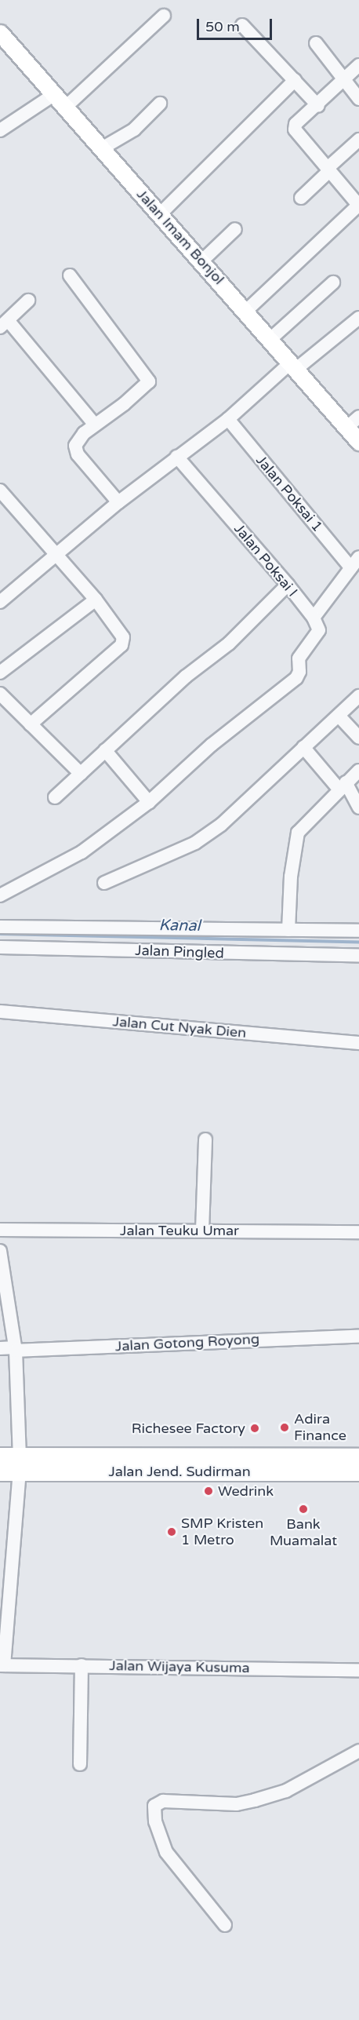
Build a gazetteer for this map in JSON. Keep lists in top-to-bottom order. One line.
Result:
{"streets":{"highway":["Jalan Jend. Sudirman"],"main road":["Jalan Imam Bonjol"],"street":["Jalan Poksai 1","Jalan Poksai I","Jalan Pingled","Jalan Cut Nyak Dien","Jalan Teuku Umar","Jalan Gotong Royong","Jalan Wijaya Kusuma"]},"water":["Kanal"],"places":["Adira Finance","Richesee Factory","Wedrink","Bank Muamalat","SMP Kristen 1 Metro"],"scale_bar":"50 m"}
